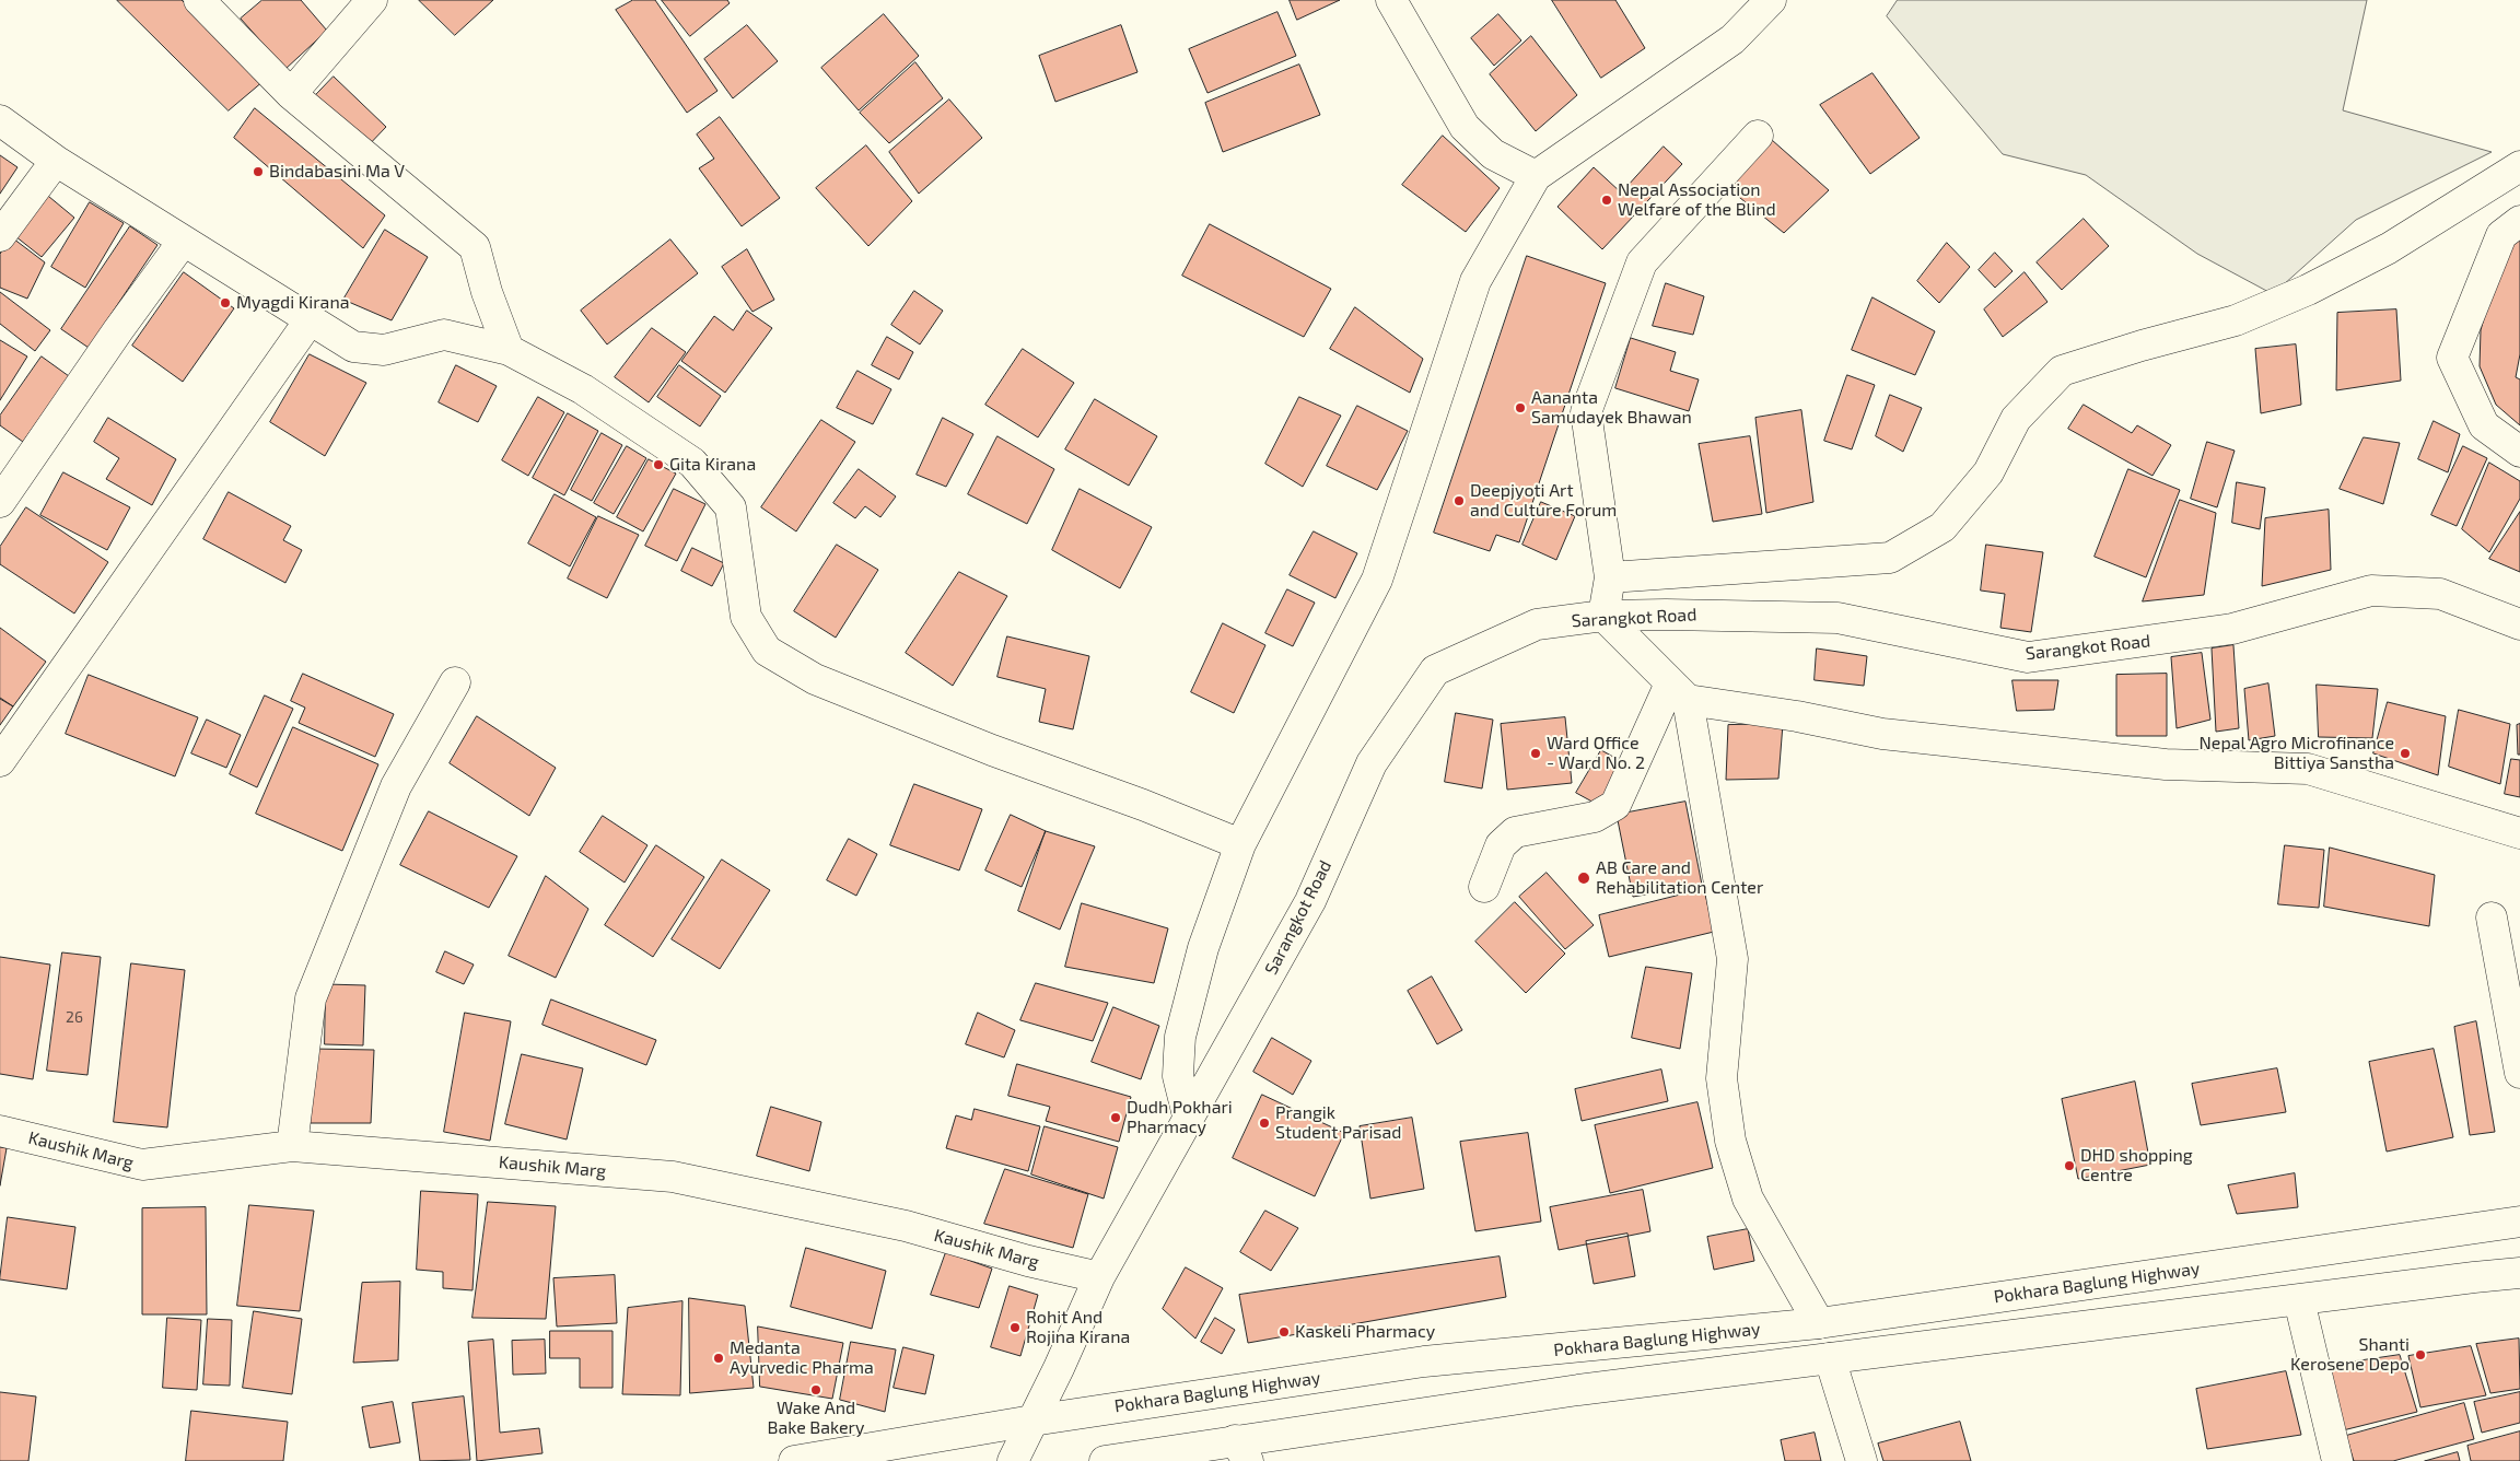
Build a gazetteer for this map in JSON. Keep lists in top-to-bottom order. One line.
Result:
{"streets":{"main road":["Sarangkot Road","Kaushik Marg","Pokhara Baglung Highway"]},"crossings":[["Sarangkot Road","Kaushik Marg"],["Sarangkot Road","Pokhara Baglung Highway"]],"places":["Bindabasini Ma V","Nepal Association Welfare of the Blind","Myagdi Kirana","Aananta Samudayek Bhawan","Gita Kirana","Deepjyoti Art and Culture Forum","Ward Office - Ward No. 2","Nepal Agro Microfinance Bittiya Sanstha","AB Care and Rehabilitation Center","Dudh Pokhari Pharmacy","Prangik Student Parisad","DHD shopping Centre","Rohit And Rojina Kirana","Kaskeli Pharmacy","Shanti Kerosene Depo","Medanta Ayurvedic Pharma","Wake And Bake Bakery"],"house_numbers":["26"]}
